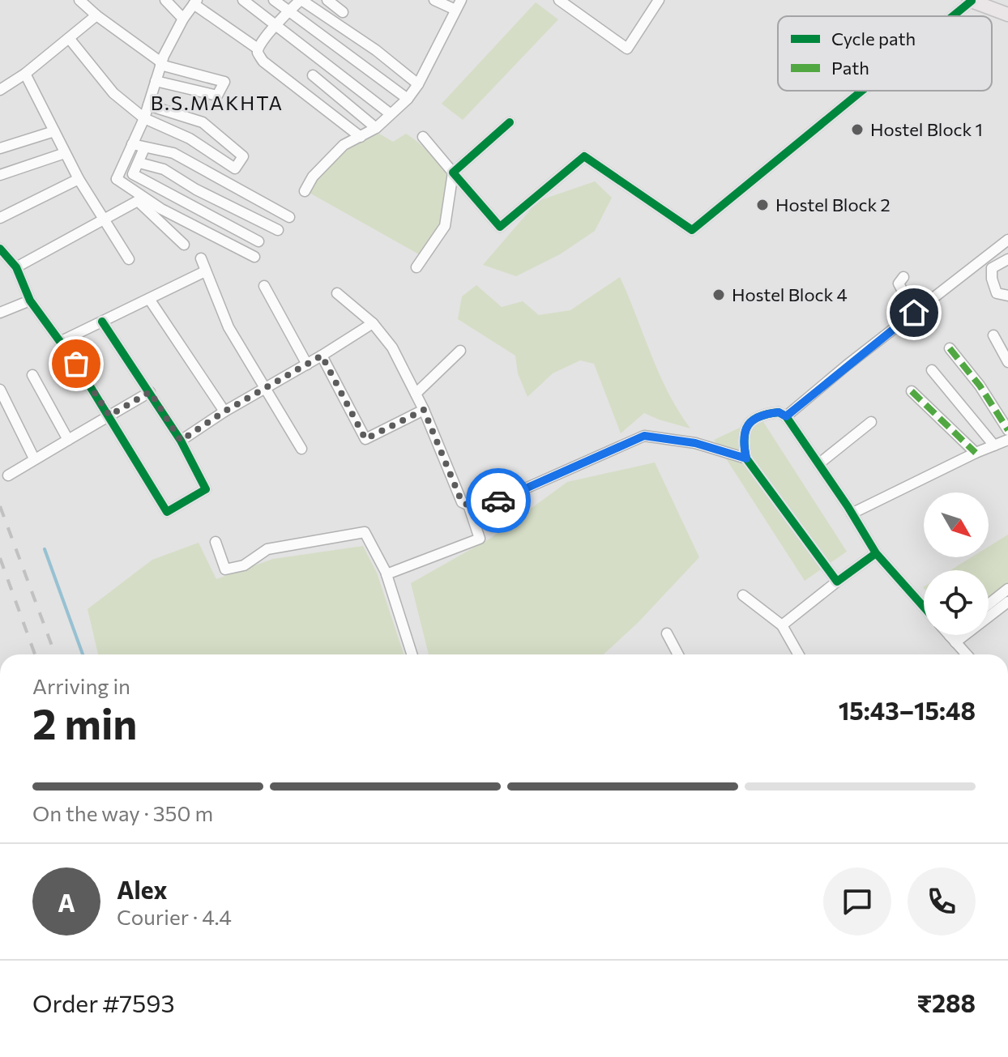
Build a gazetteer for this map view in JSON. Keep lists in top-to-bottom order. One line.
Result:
{"districts":["B.S.MAKHTA"],"places":["Hostel Block 1","Hostel Block 2","Hostel Block 4"],"legend":["Cycle path","Path"],"north":"bottom right","page":{"heading":["2 min","Arriving in","15:43–15:48"],"panel":["Alex","Courier · 4.4","Order #7593","₹288"],"bar":"On the way · 350 m","round":"A"}}
